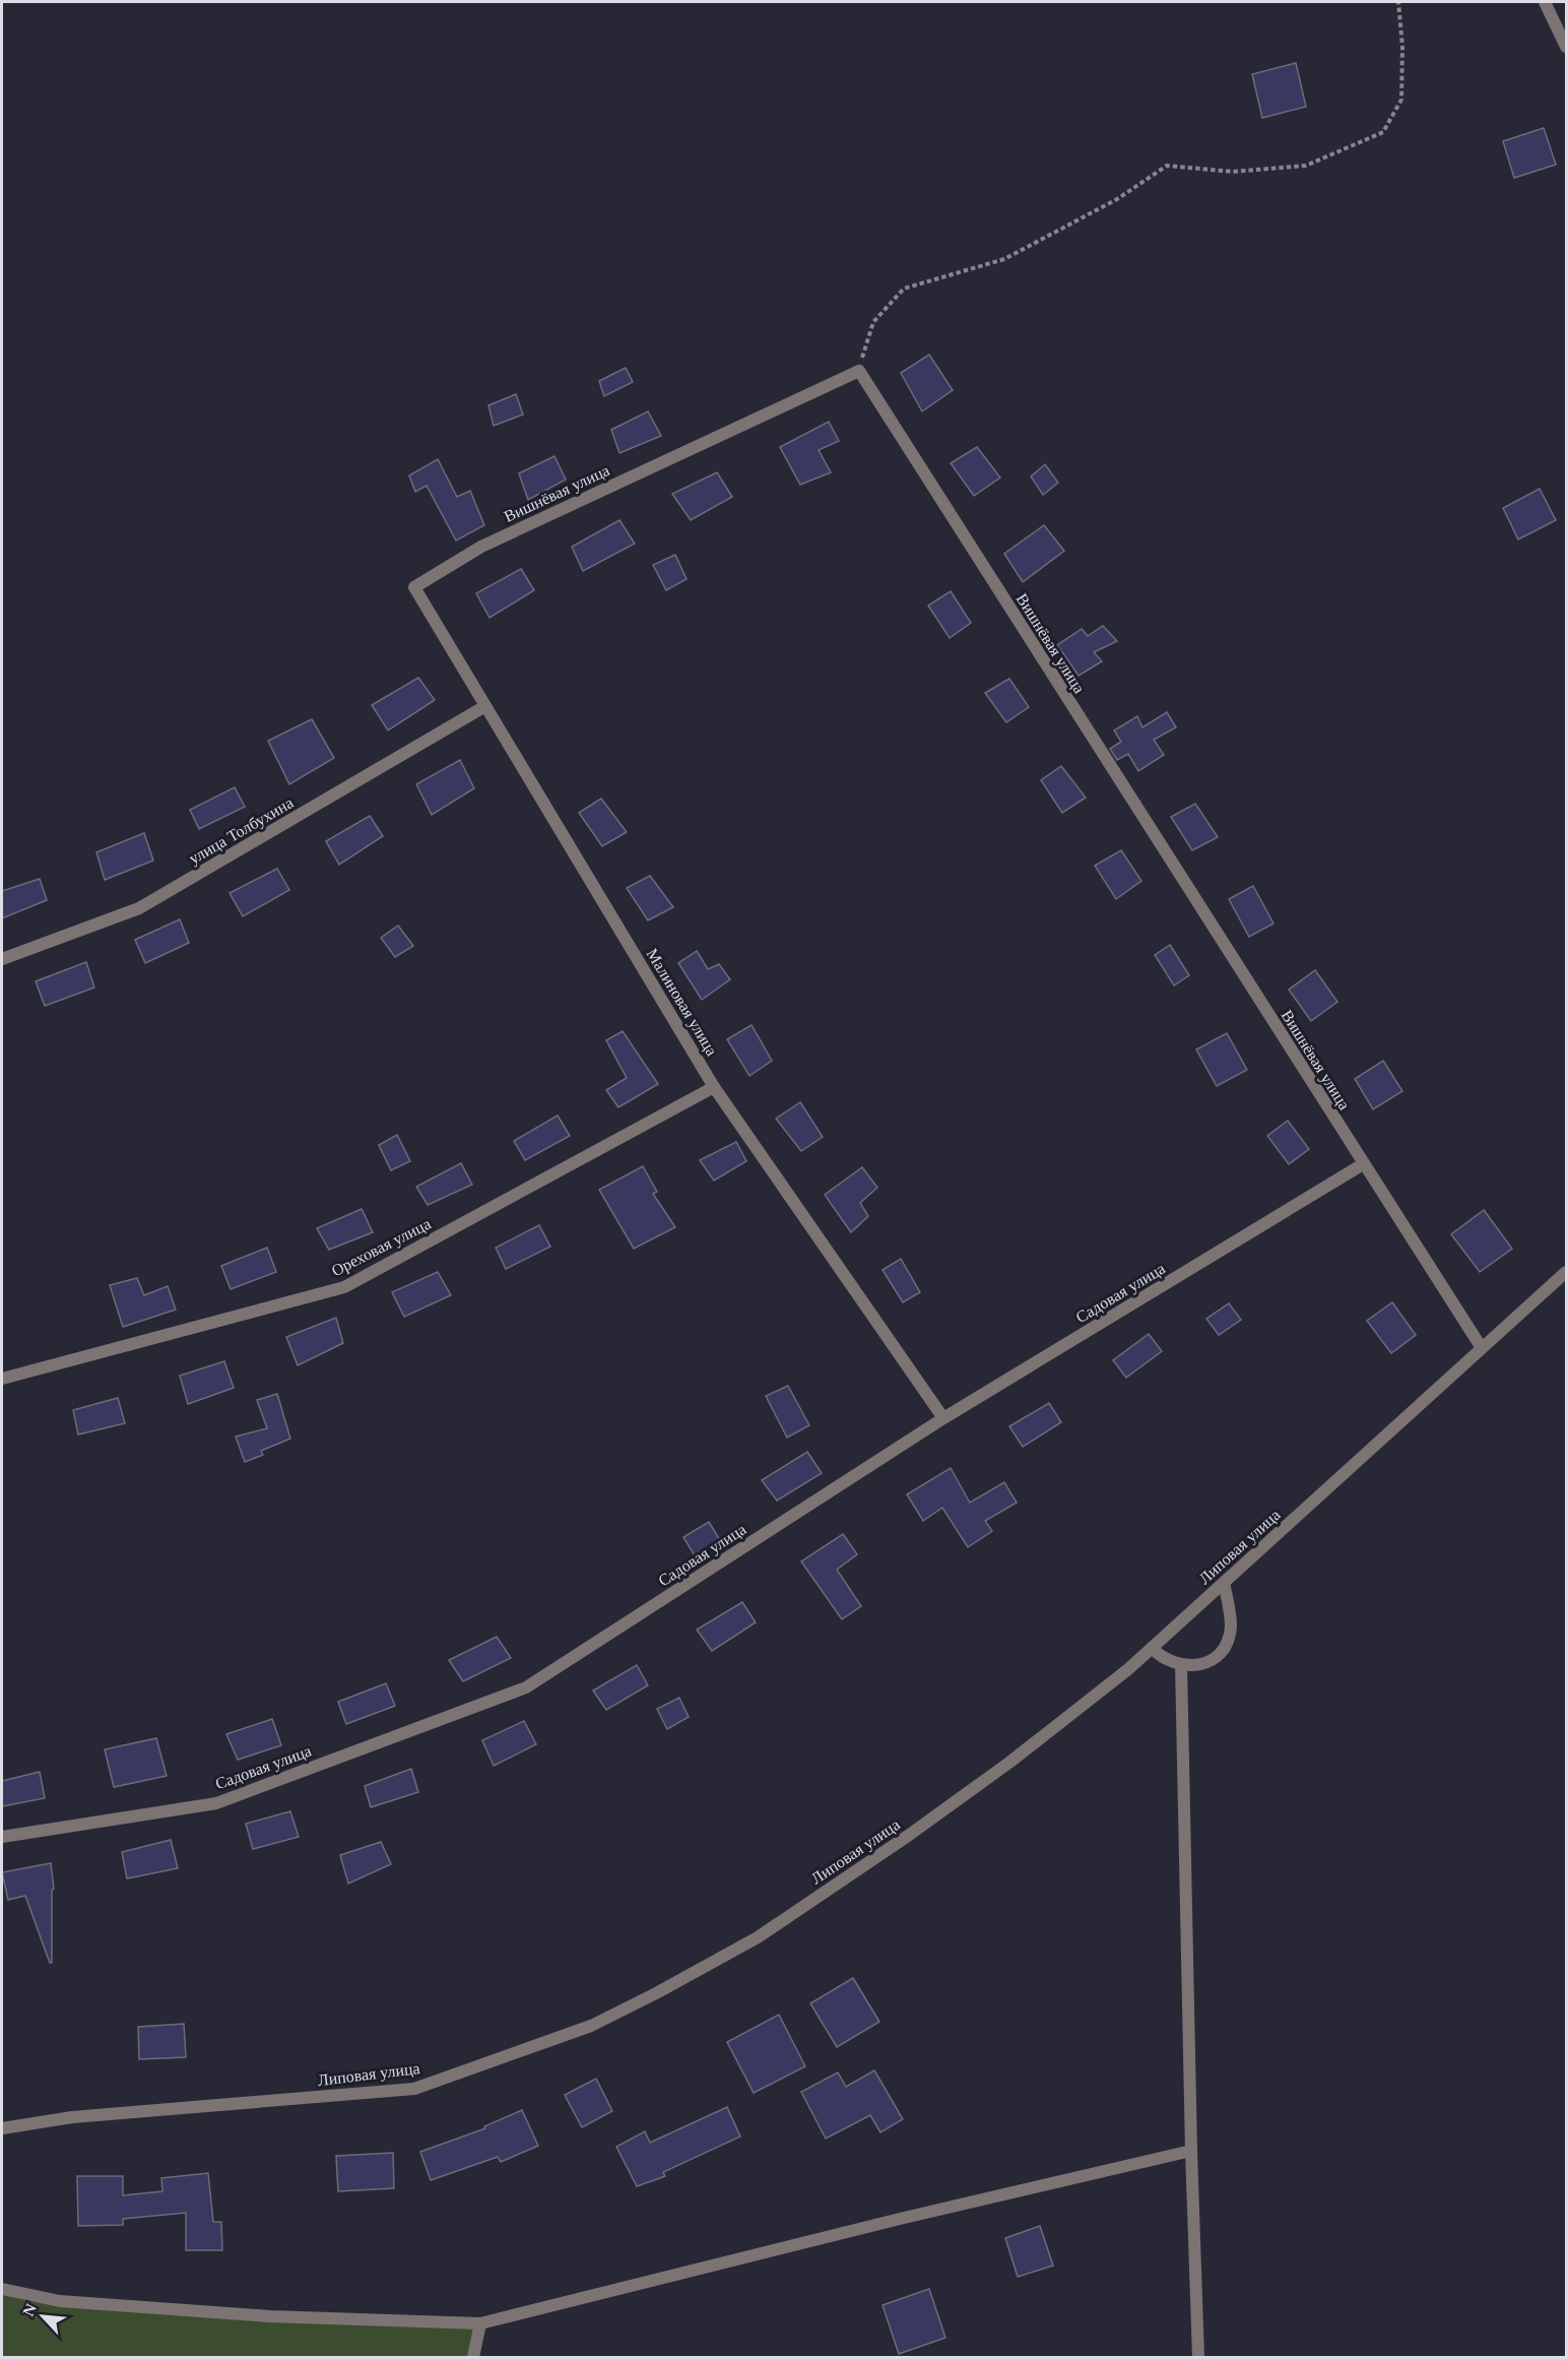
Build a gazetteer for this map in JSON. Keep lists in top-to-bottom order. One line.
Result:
{"streets":{"street":["Вишнёвая улица","улица Толбухина","Малиновая улица","Ореховая улица","Садовая улица","Липовая улица"]},"crossings":[["Вишнёвая улица","Малиновая улица"],["Вишнёвая улица","Садовая улица"],["Вишнёвая улица","Липовая улица"],["улица Толбухина","Малиновая улица"],["Малиновая улица","Ореховая улица"],["Малиновая улица","Садовая улица"]],"north":"top left"}
